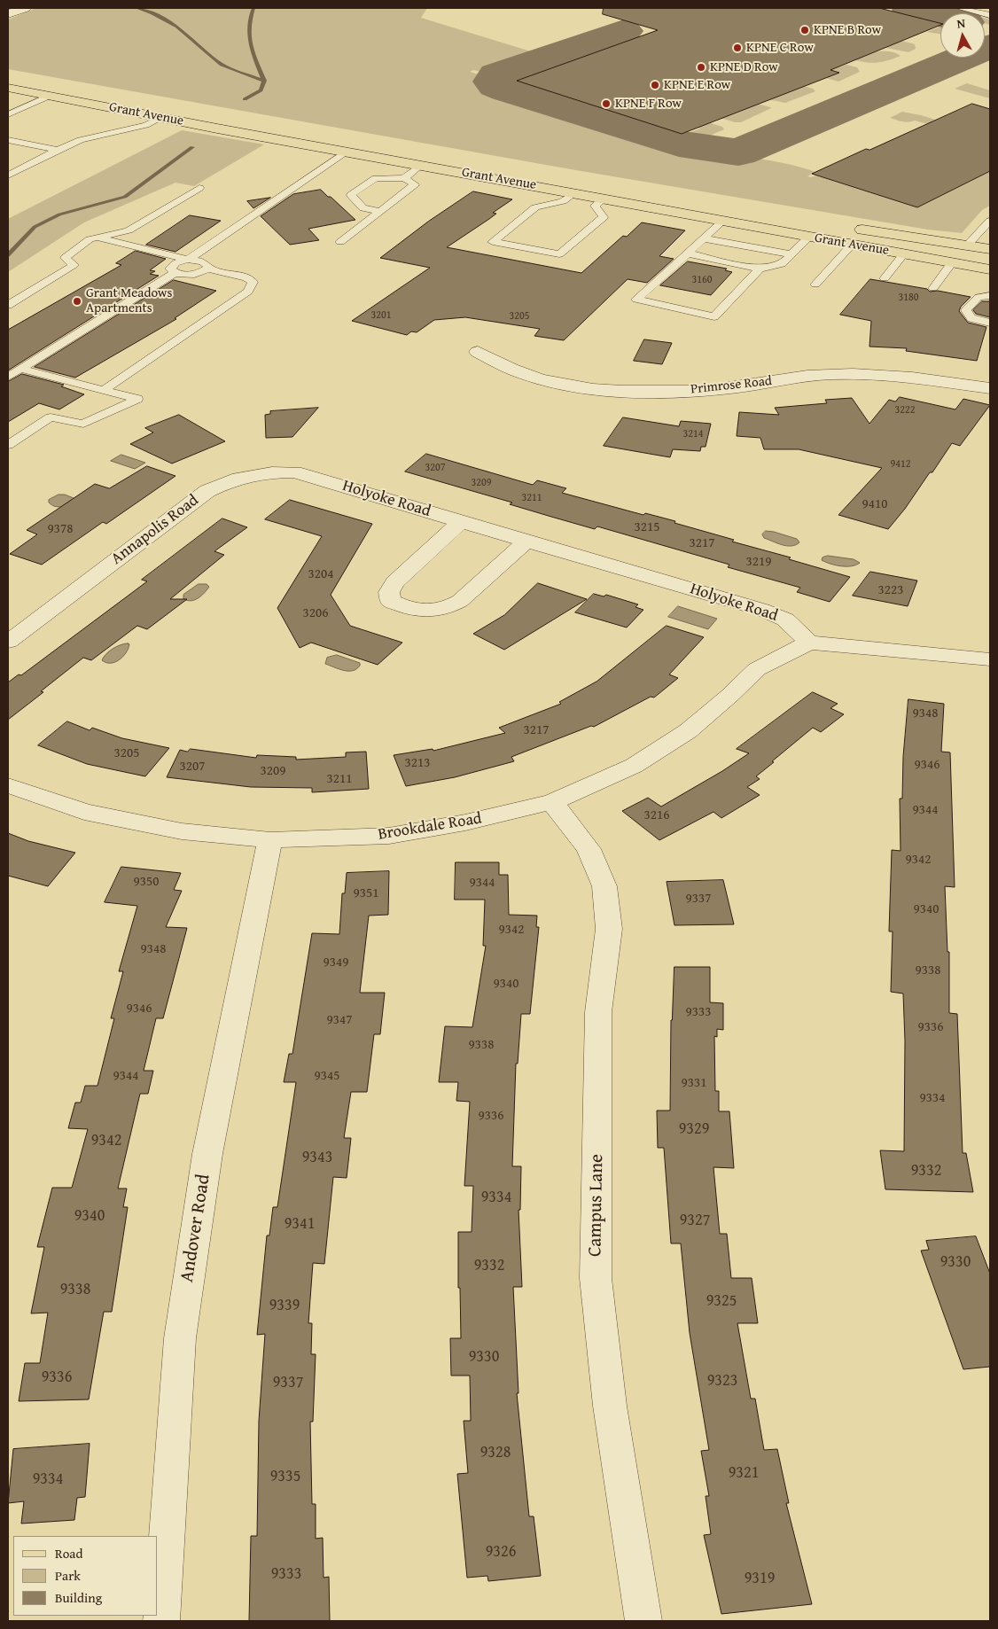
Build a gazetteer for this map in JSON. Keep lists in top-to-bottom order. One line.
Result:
{"streets":{"main road":["Grant Avenue"],"street":["Primrose Road","Holyoke Road","Annapolis Road","Brookdale Road","Campus Lane","Andover Road"]},"crossings":[["Holyoke Road","Annapolis Road"],["Holyoke Road","Brookdale Road"],["Brookdale Road","Campus Lane"],["Brookdale Road","Andover Road"]],"places":["KPNE B Row","KPNE C Row","KPNE D Row","KPNE E Row","KPNE F Row","Grant Meadows Apartments"],"house_numbers":["3160","3180","3201","3205","3222","3214","9412","3207","3209","3211","9410","3215","9378","3217","3219","3204","3223","3206","9348","3217","3205","3213","9346","3207","3209","3211","9344","3216","9342","9350","9344","9351","9337","9340","9342","9348","9349","9338","9340","9346","9333","9347","9336","9338","9344","9345","9331","9334","9336","9329","9342","9343","9332","9334","9340","9327","9341","9330","9332","9338","9325","9339","9330","9336","9323","9337","9328","9321","9335","9334","9326","9333","9319"],"legend":["Road","Park","Building"],"north":"top"}
